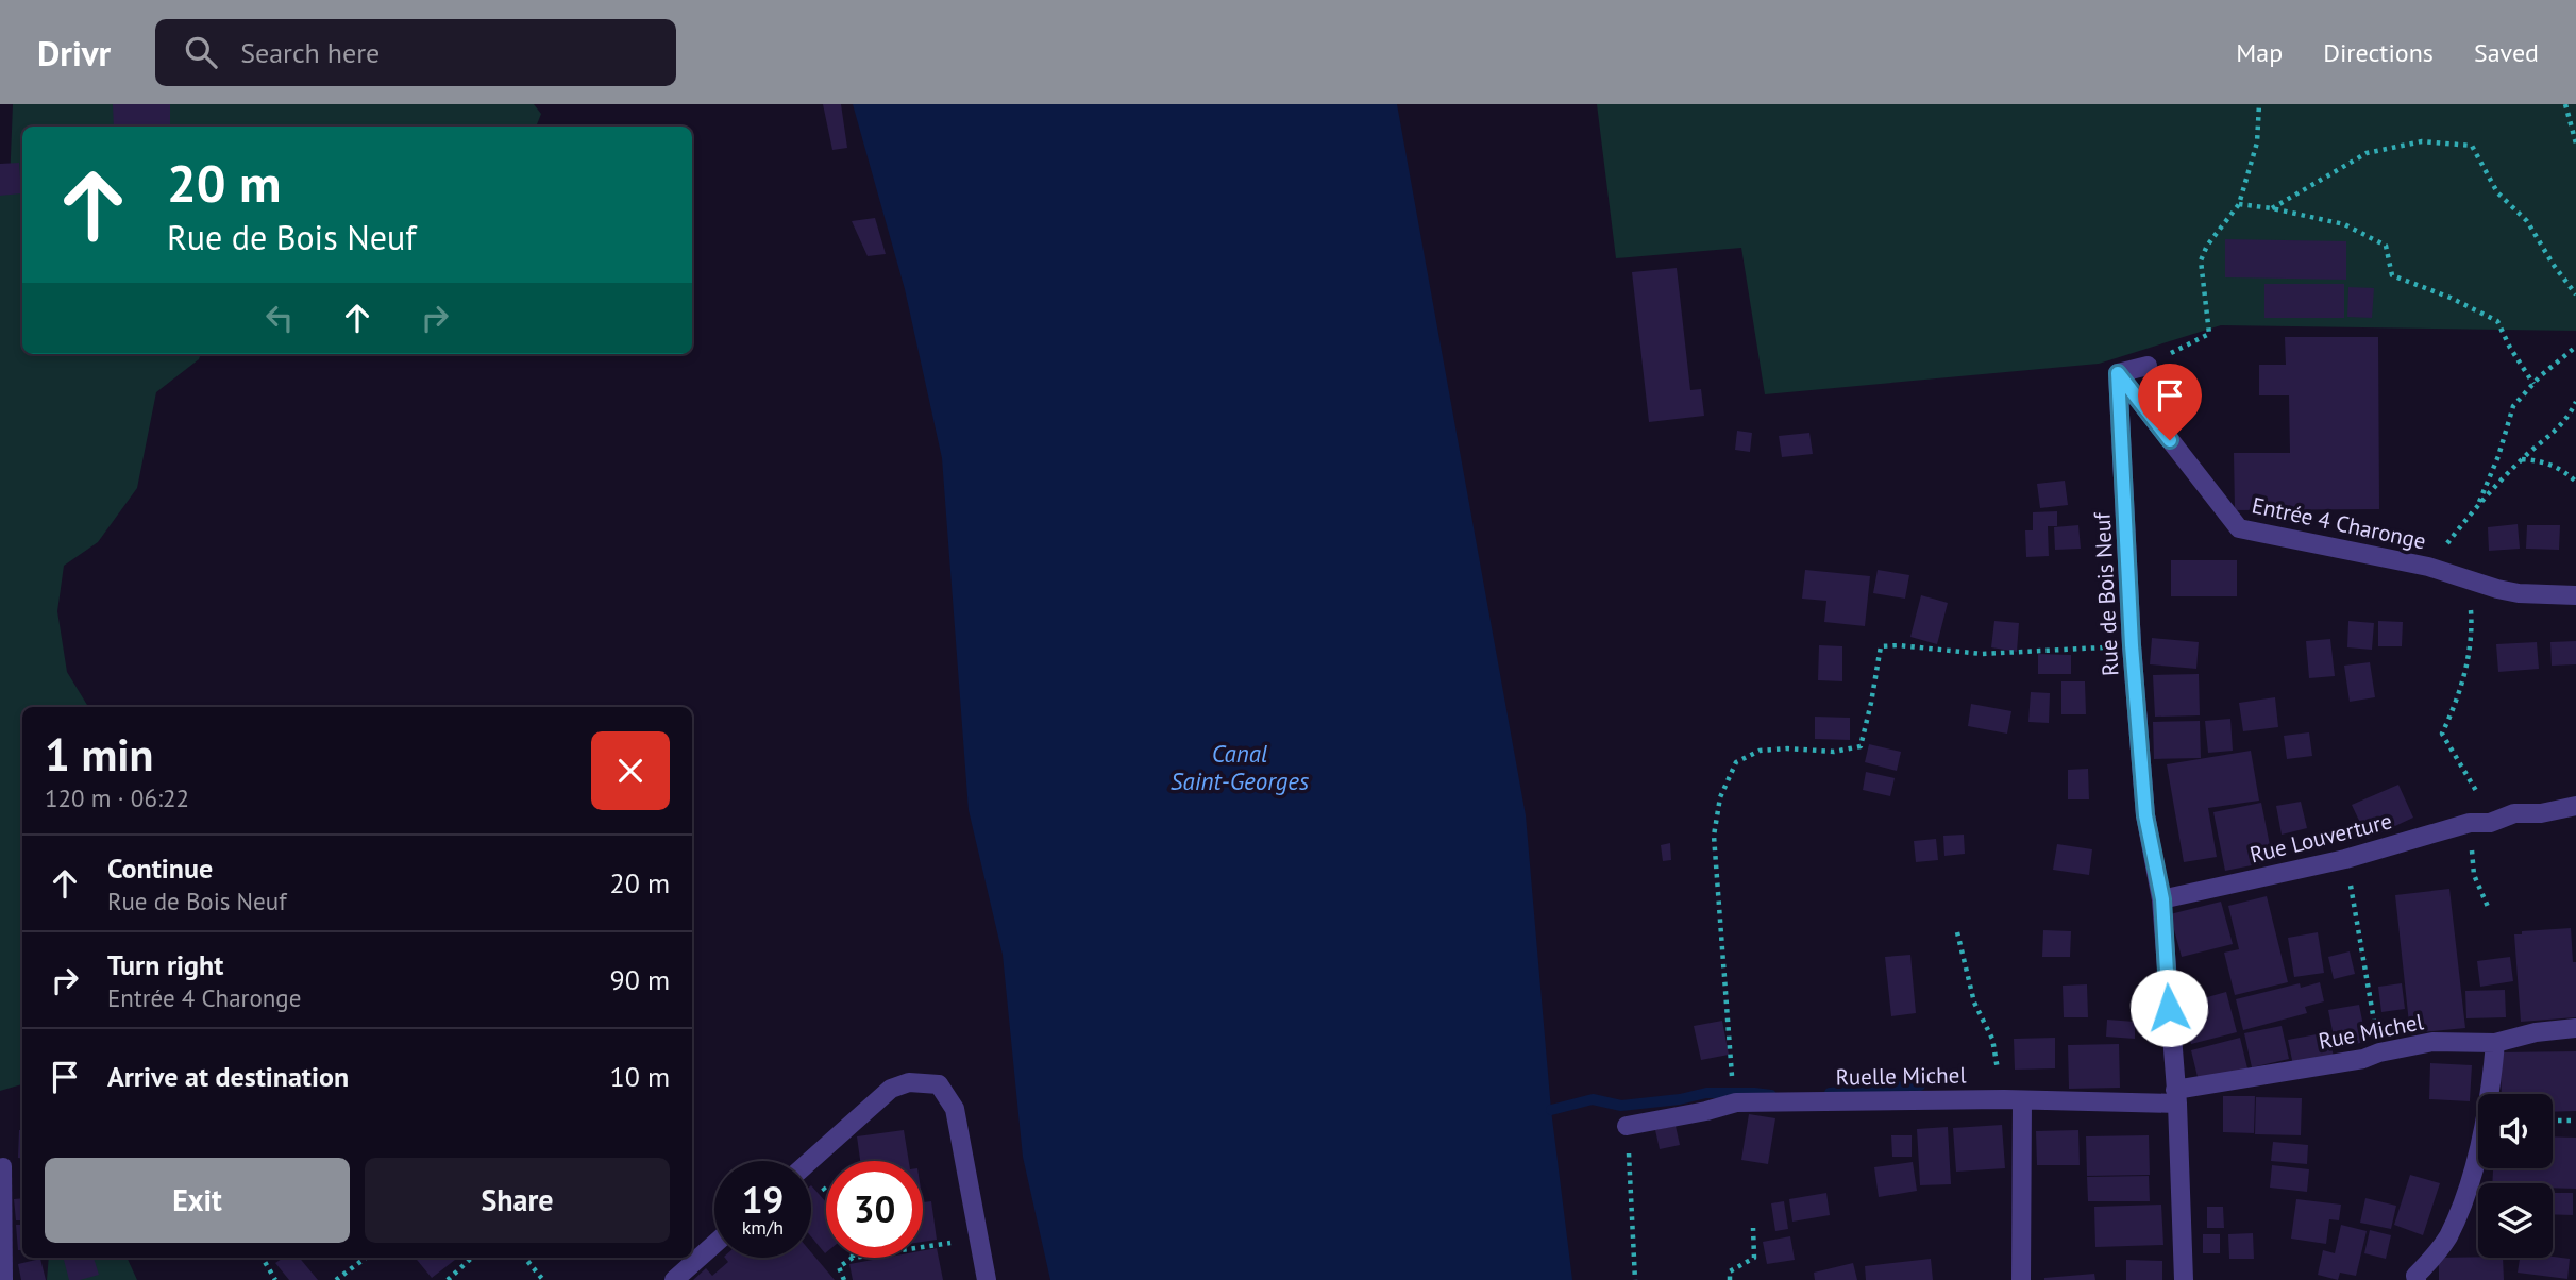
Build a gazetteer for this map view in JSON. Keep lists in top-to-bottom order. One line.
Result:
{"streets":{"street":["Entrée 4 Charonge","Rue de Bois Neuf","Rue Louverture","Rue Michel","Ruelle Michel"]},"crossings":[["Entrée 4 Charonge","Rue de Bois Neuf"],["Rue de Bois Neuf","Rue Louverture"],["Rue de Bois Neuf","Rue Michel"],["Rue de Bois Neuf","Ruelle Michel"],["Rue Michel","Ruelle Michel"]],"water":["Canal Saint-Georges"],"page":{"header":"Drivr","search":"Search here","nav":["Map","Directions","Saved"],"turn":["20 m","Rue de Bois Neuf"],"heading":["1 min","120 m · 06:22"],"list":[{"name":"Continue","note":"Rue de Bois Neuf","value":"20 m"},{"name":"Turn right","note":"Entrée 4 Charonge","value":"90 m"},{"name":"Arrive at destination","value":"10 m"}],"buttons":["Exit","Share"],"speed":"19 km/h","limit":"30"}}
